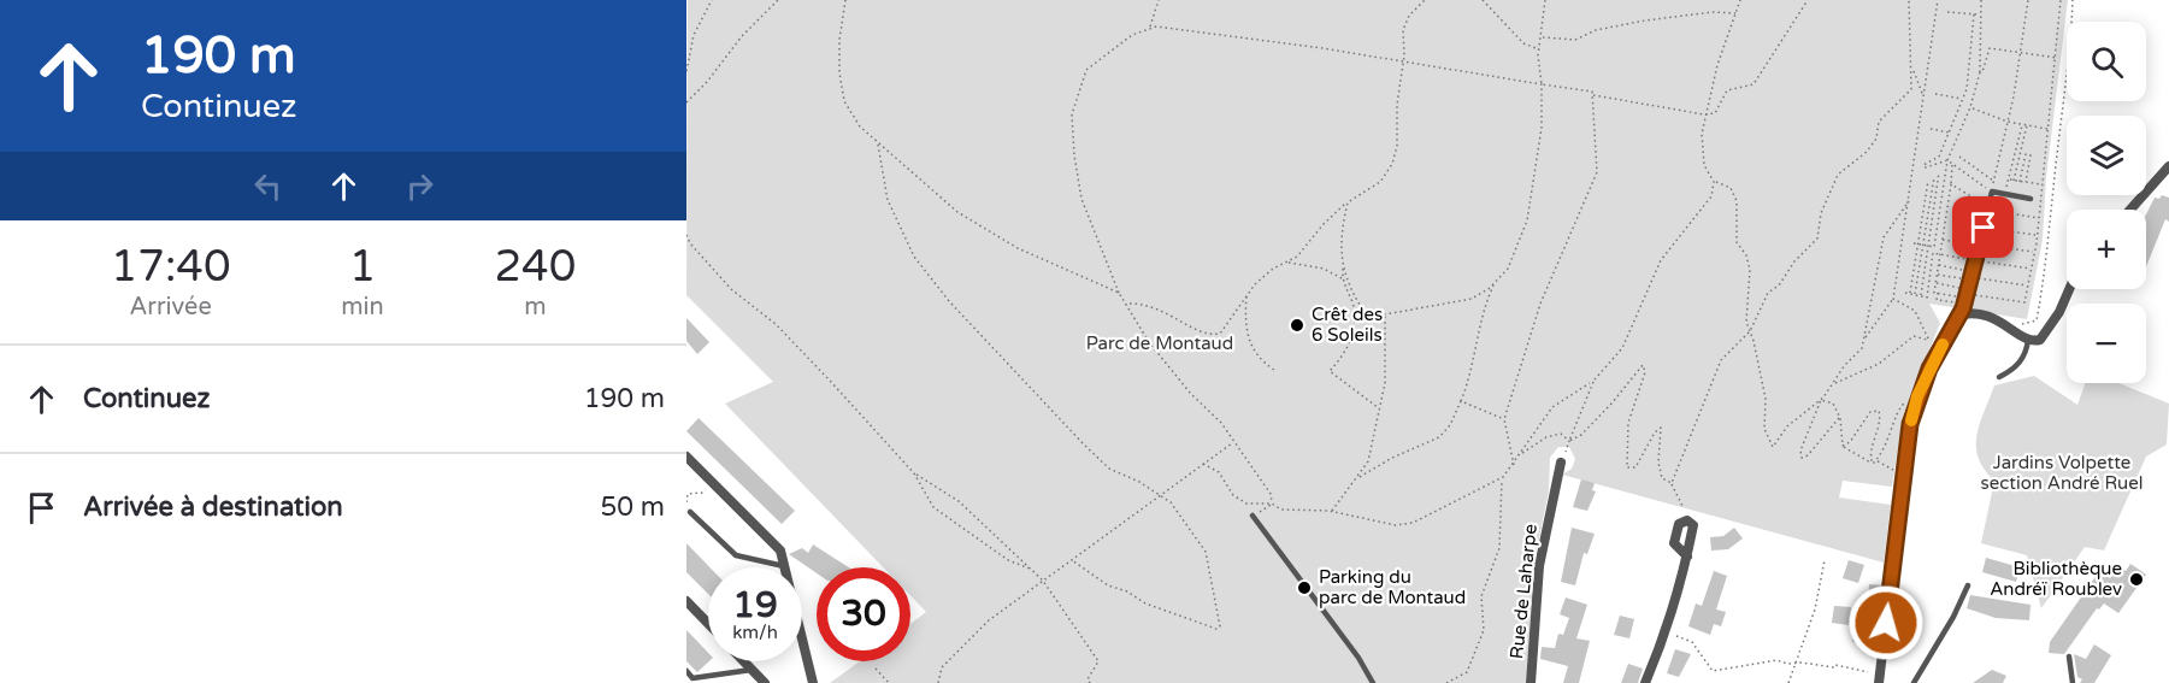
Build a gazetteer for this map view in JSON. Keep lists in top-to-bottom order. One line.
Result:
{"streets":{"street":["Rue de Laharpe"]},"parks":["Parc de Montaud","Jardins Volpette section André Ruel"],"places":["Crêt des 6 Soleils","Bibliothèque Andréï Roublev","Parking du parc de Montaud"],"page":{"turn":["190 m","Continuez"],"map_buttons":["+","−"],"eta":["17:40","Arrivée","1","min","240","m"],"list":[{"name":"Continuez","value":"190 m"},{"name":"Arrivée à destination","value":"50 m"}],"speed":"19 km/h","limit":"30"}}
